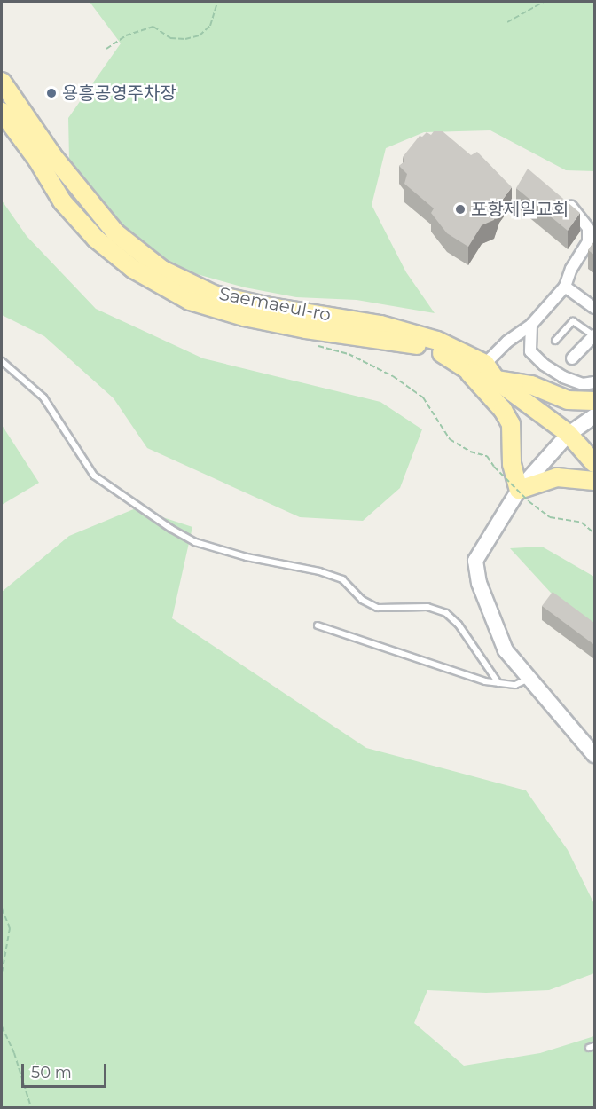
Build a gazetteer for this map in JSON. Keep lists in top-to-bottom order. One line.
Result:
{"streets":{"main road":["Saemaeul-ro"]},"places":["용흥공영주차장","포항제일교회"],"scale_bar":"50 m"}
